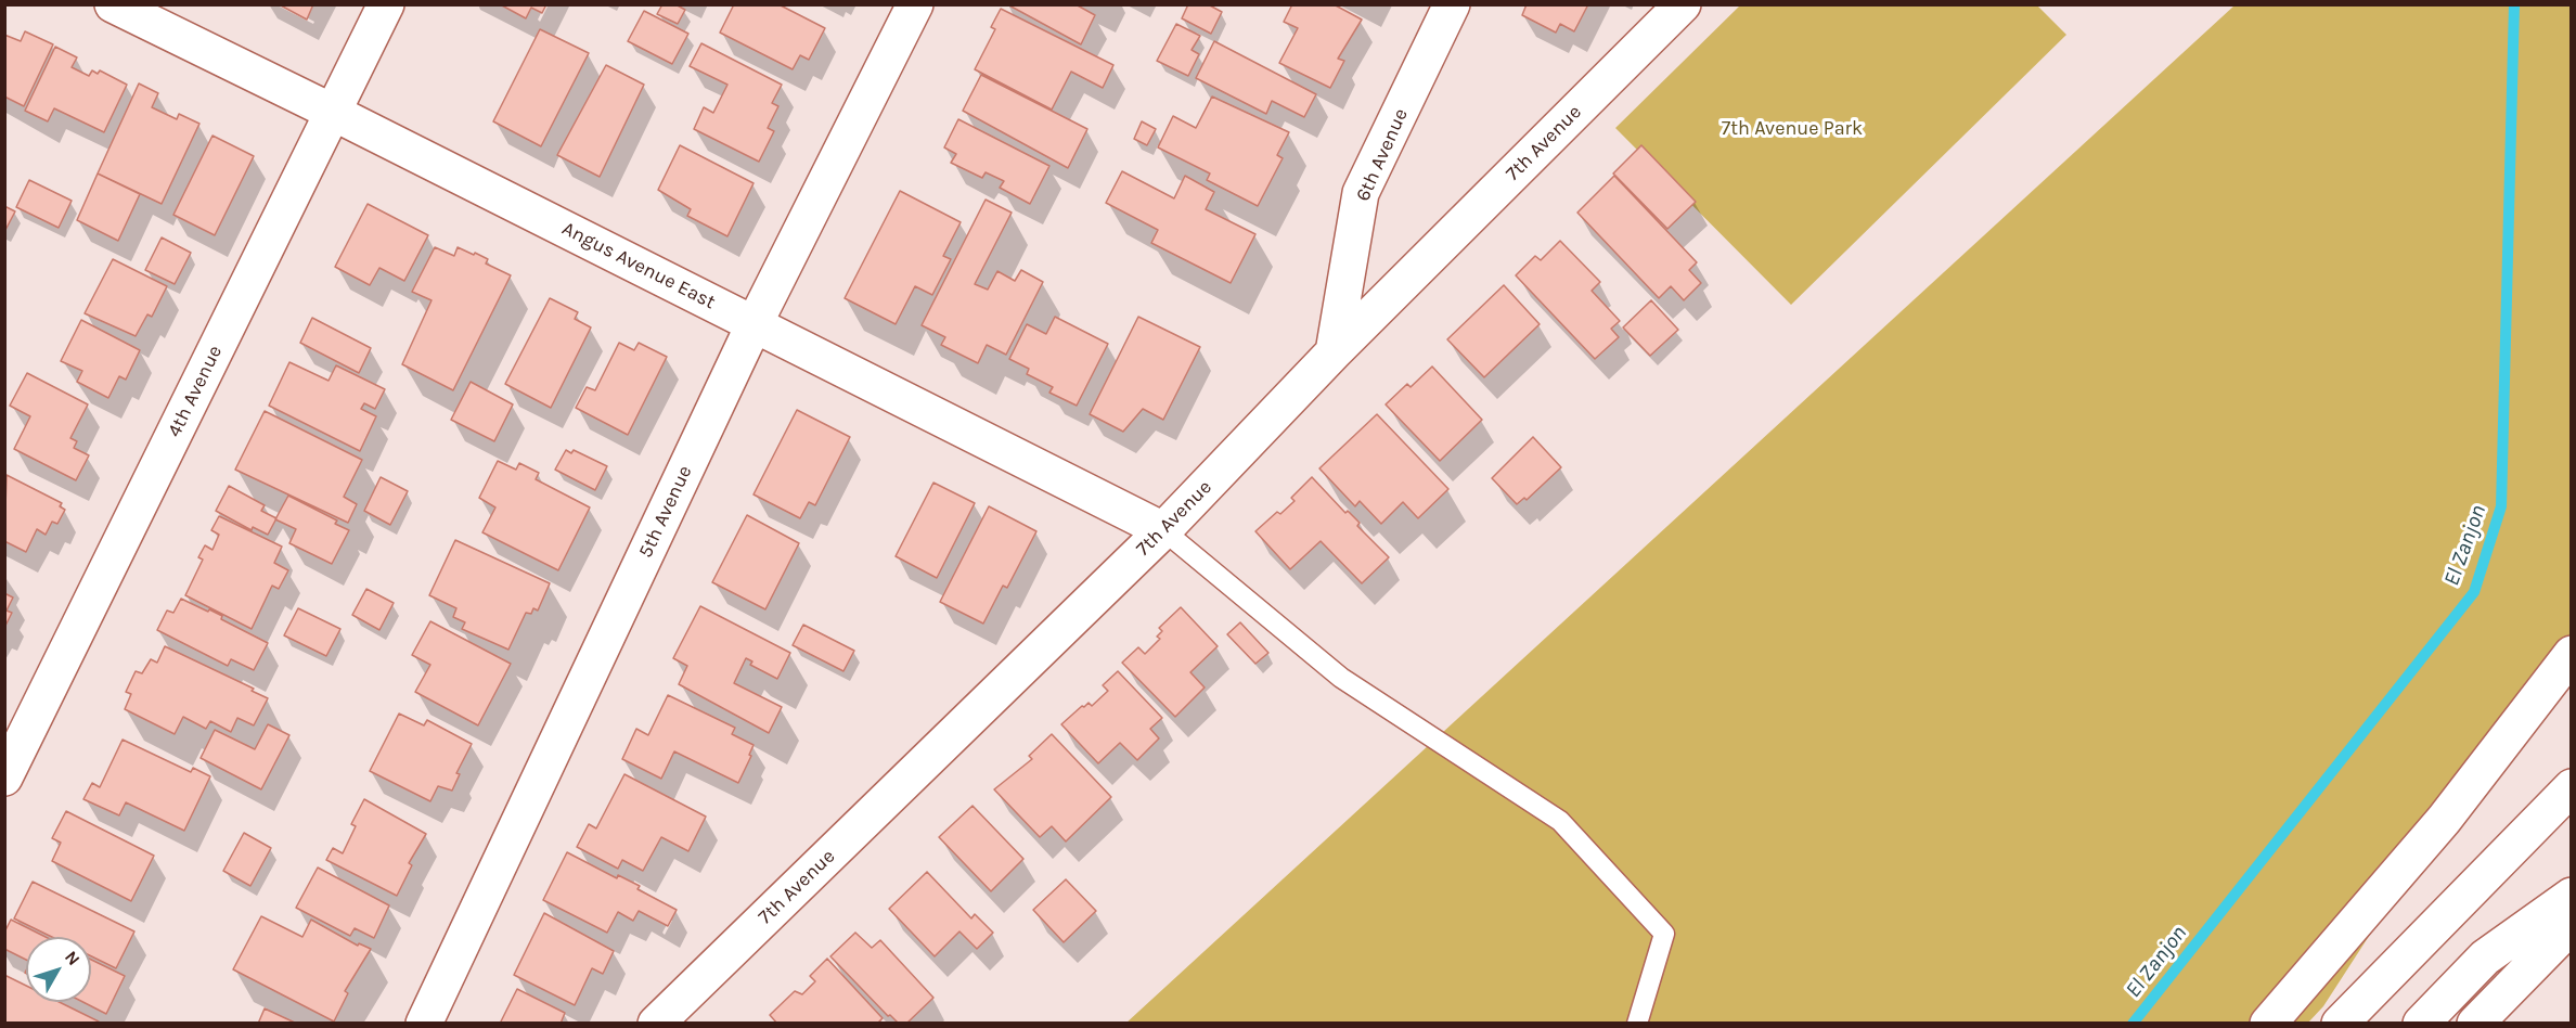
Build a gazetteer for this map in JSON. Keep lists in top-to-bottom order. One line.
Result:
{"streets":{"main road":["7th Avenue","6th Avenue","Angus Avenue East","4th Avenue","5th Avenue"]},"crossings":[["7th Avenue","6th Avenue"],["7th Avenue","Angus Avenue East"],["Angus Avenue East","4th Avenue"],["Angus Avenue East","5th Avenue"]],"water":["El Zanjon"],"parks":["7th Avenue Park"],"north":"top right"}
